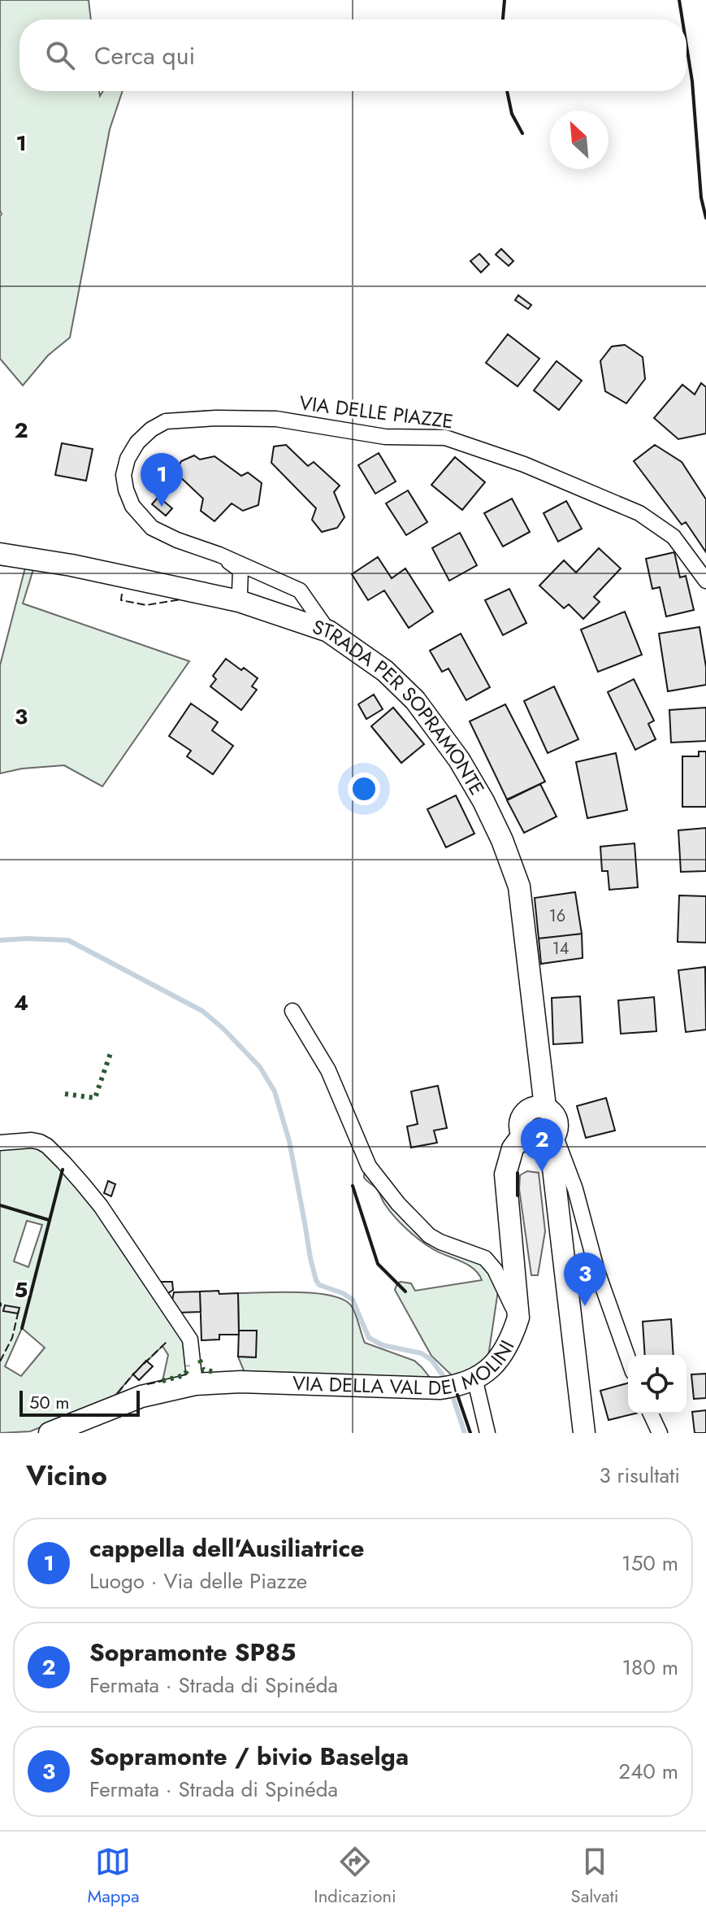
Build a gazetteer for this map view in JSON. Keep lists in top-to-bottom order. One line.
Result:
{"streets":{"main road":["STRADA PER SOPRAMONTE","VIA DELLA VAL DEI MOLINI"],"street":["VIA DELLE PIAZZE"]},"crossings":[["VIA DELLE PIAZZE","STRADA PER SOPRAMONTE"],["STRADA PER SOPRAMONTE","VIA DELLA VAL DEI MOLINI"]],"house_numbers":["16","14"],"scale_bar":"50 m","north":"top left","page":{"search":"Cerca qui","pins":["1","2","3"],"scale":"50 m","heading":["Vicino","3 risultati"],"list":[{"mark":"1","name":"cappella dell'Ausiliatrice","note":"Luogo · Via delle Piazze","value":"150 m"},{"mark":"2","name":"Sopramonte SP85","note":"Fermata · Strada di Spinéda","value":"180 m"},{"mark":"3","name":"Sopramonte / bivio Baselga","note":"Fermata · Strada di Spinéda","value":"240 m"}],"nav":["Mappa","Indicazioni","Salvati"]},"grid":{"rows":["1","2","3","4","5"]}}
